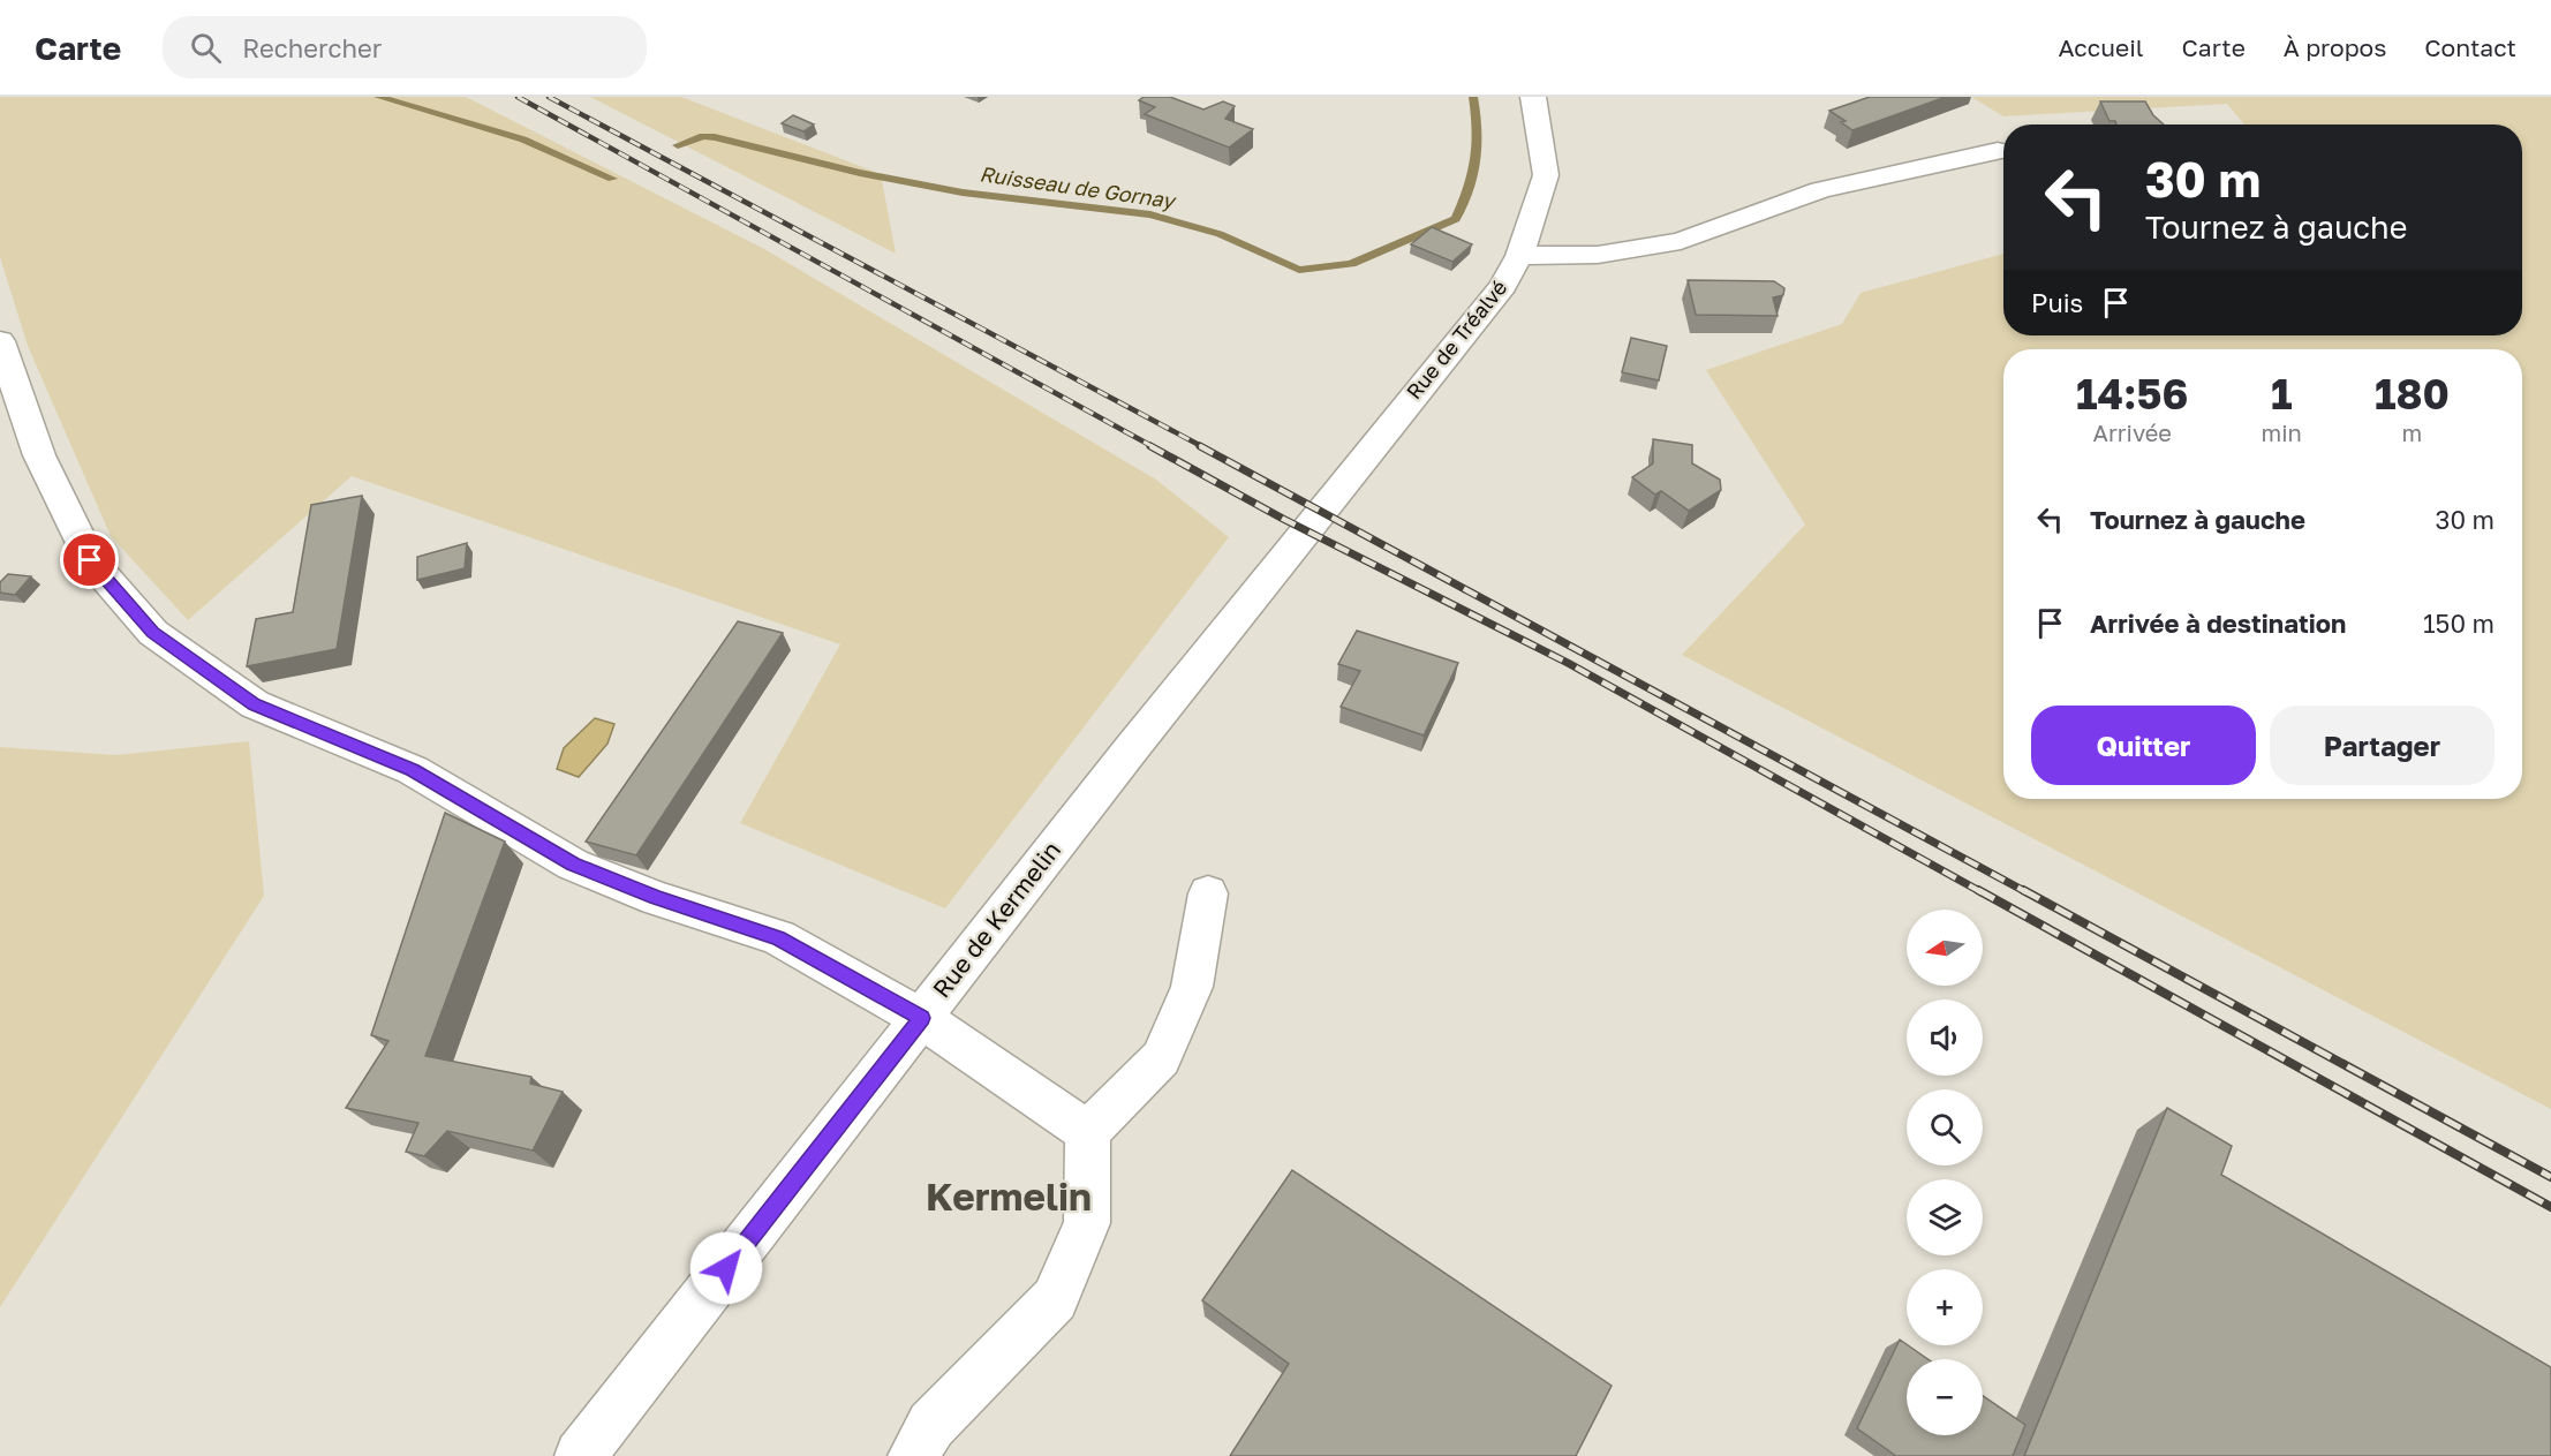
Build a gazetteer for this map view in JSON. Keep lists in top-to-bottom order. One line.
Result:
{"streets":{"street":["Rue de Tréalvé","Rue de Kermelin"]},"crossings":[["Rue de Tréalvé","Rue de Kermelin"]],"districts":["Kermelin"],"water":["Ruisseau de Gornay"],"north":"left","page":{"header":"Carte","search":"Rechercher","nav":["Accueil","Carte","À propos","Contact"],"turn":["30 m","Tournez à gauche"],"then":"Puis","eta":["14:56","Arrivée","1","min","180","m"],"list":[{"name":"Tournez à gauche","value":"30 m"},{"name":"Arrivée à destination","value":"150 m"}],"buttons":["Quitter","Partager"],"map_buttons":["+","−"]}}
